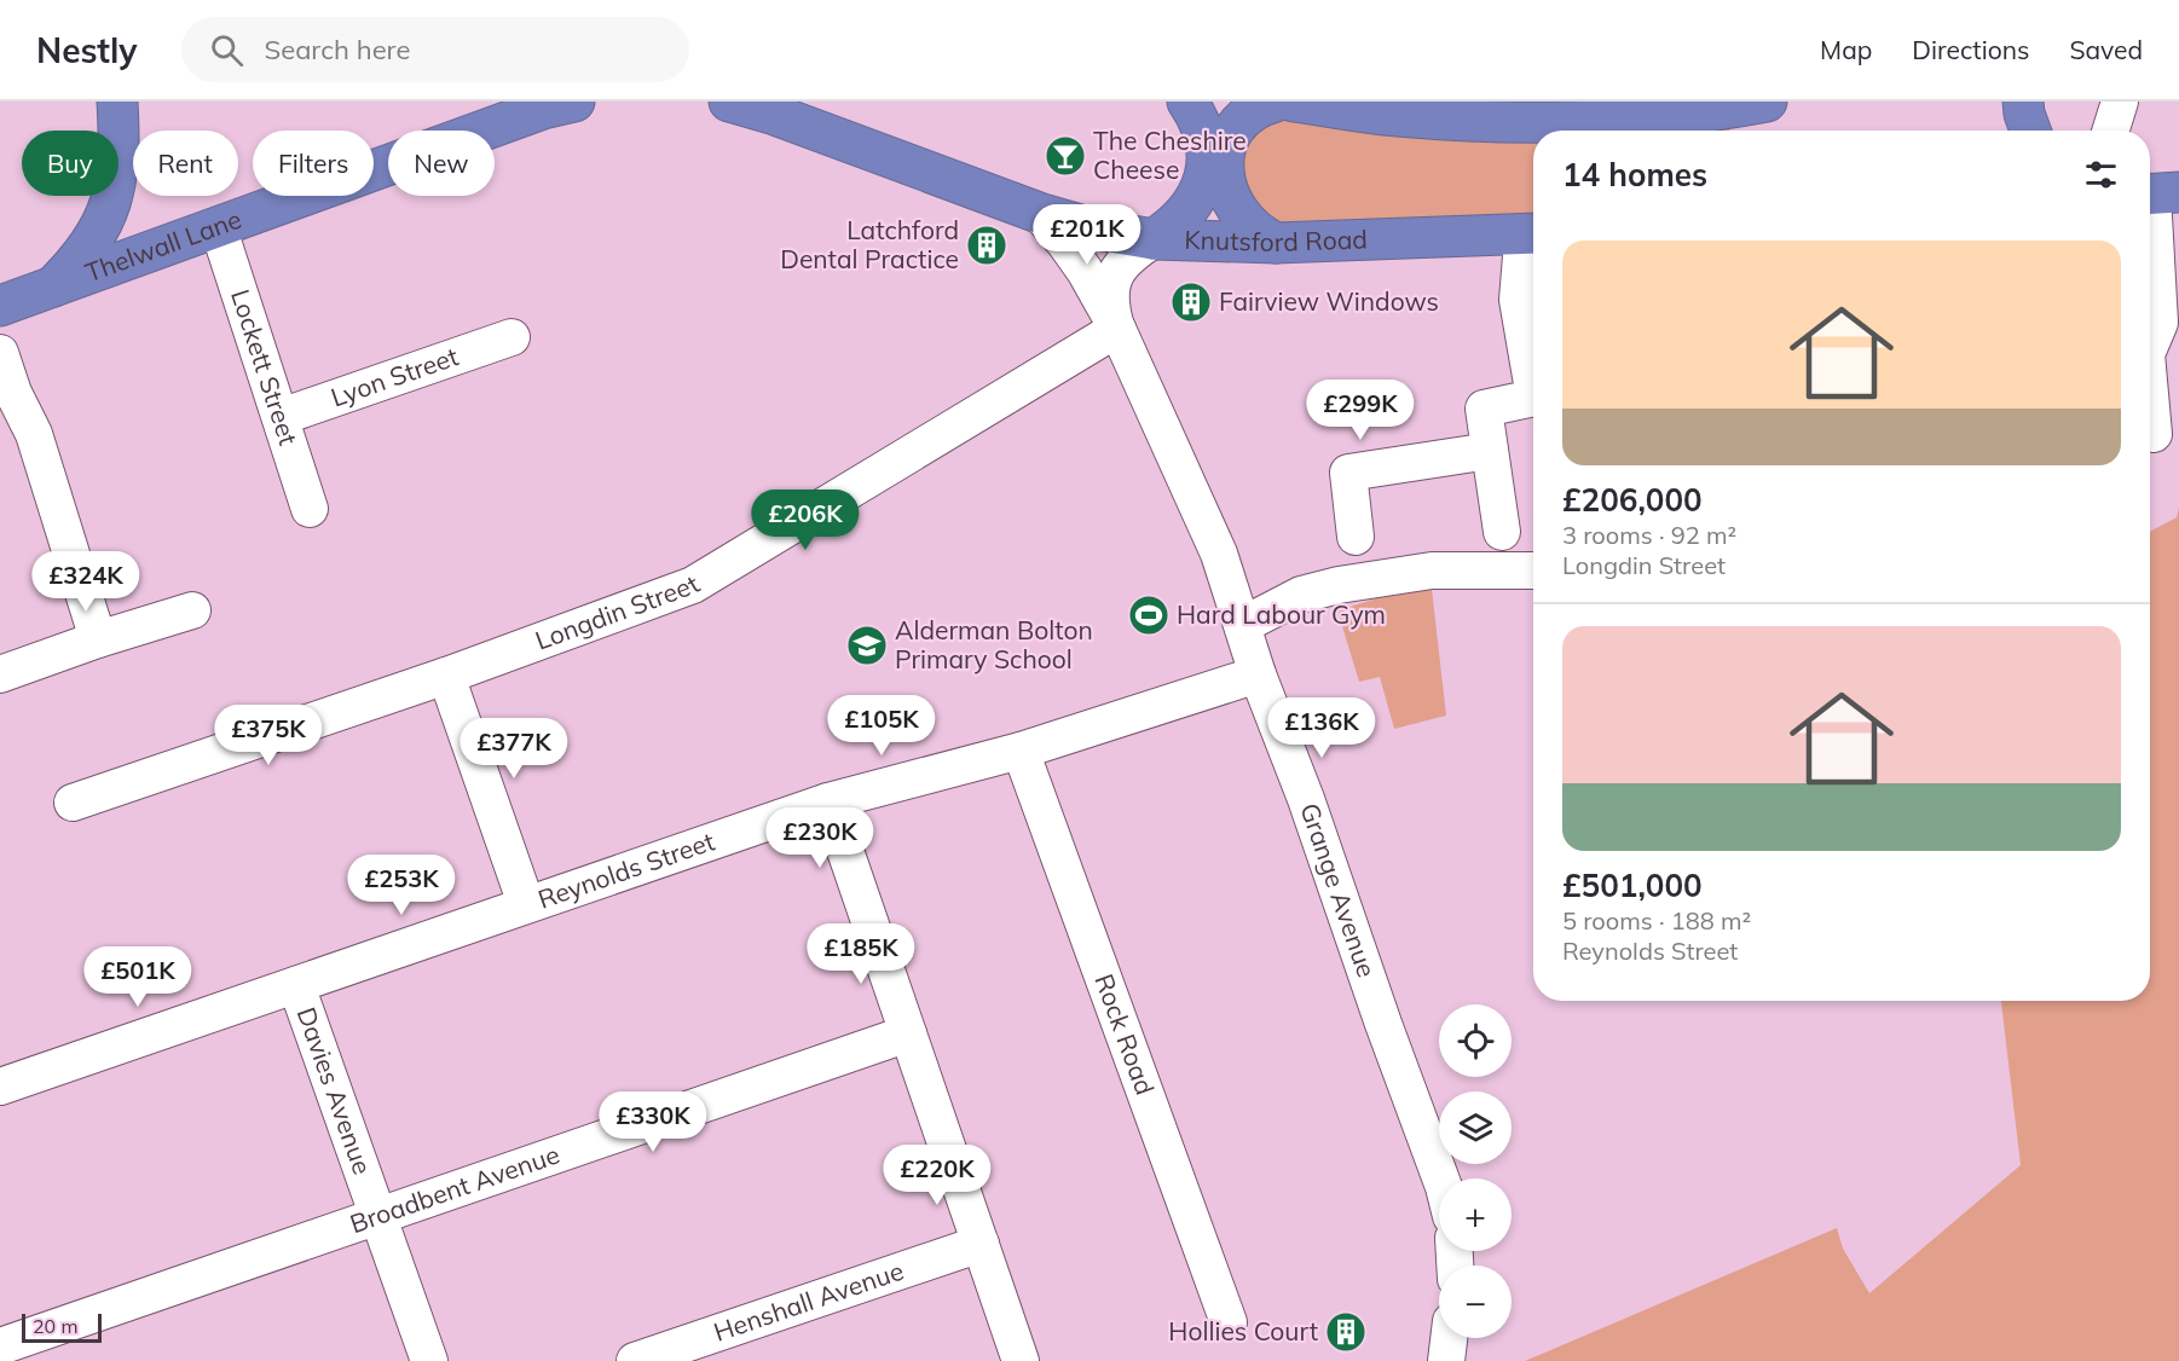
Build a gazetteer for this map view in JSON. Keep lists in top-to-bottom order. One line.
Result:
{"streets":{"highway":["Knutsford Road","Thelwall Lane"],"street":["Lockett Street","Lyon Street","Longdin Street","Reynolds Street","Grange Avenue","Rock Road","Davies Avenue","Broadbent Avenue","Henshall Avenue"]},"crossings":[["Knutsford Road","Grange Avenue"],["Thelwall Lane","Lockett Street"],["Lockett Street","Lyon Street"],["Longdin Street","Grange Avenue"],["Reynolds Street","Grange Avenue"],["Reynolds Street","Rock Road"],["Reynolds Street","Davies Avenue"],["Davies Avenue","Broadbent Avenue"]],"places":{"bar":["The Cheshire Cheese"],"building":["Latchford Dental Practice","Fairview Windows","Hollies Court"],"sports":["Hard Labour Gym"],"school or university":["Alderman Bolton Primary School"]},"scale_bar":"20 m","page":{"header":"Nestly","search":"Search here","nav":["Map","Directions","Saved"],"chip":["Buy","Rent","Filters","New"],"heading":"14 homes","price":["£201K","£299K","£206K","£324K","£105K","£136K","£375K","£377K","£230K","£253K","£185K","£501K","£330K","£220K"],"list":[{"name":"£206,000","note":"3 rooms · 92 m² · Longdin Street"},{"name":"£501,000","note":"5 rooms · 188 m² · Reynolds Street"}],"map_buttons":["+","−"],"scale":"20 m"}}
